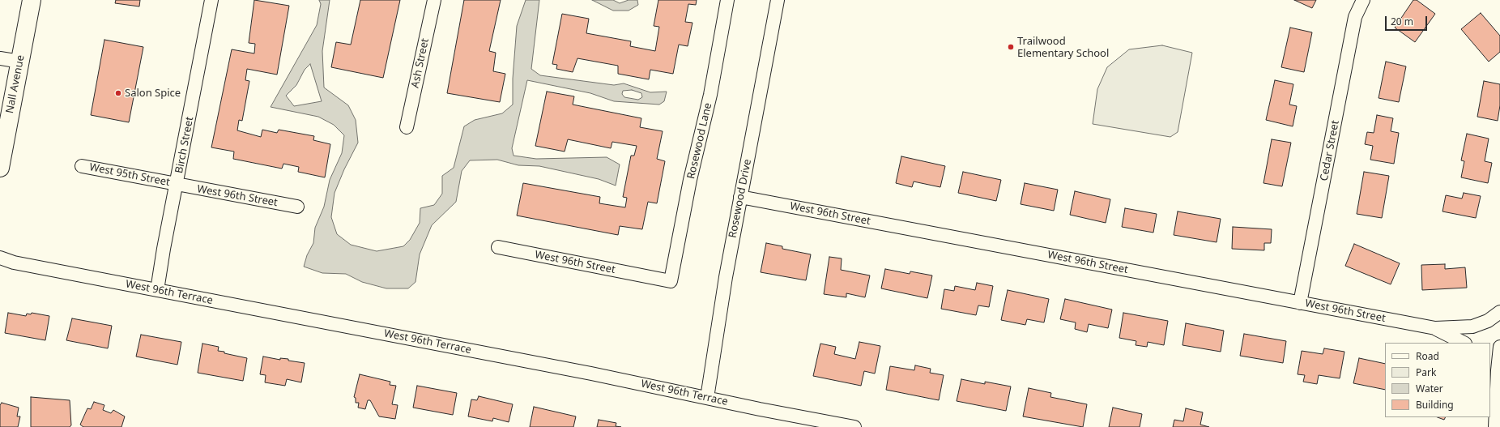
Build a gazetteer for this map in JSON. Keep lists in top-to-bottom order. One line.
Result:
{"streets":{"main road":["Nall Avenue"],"street":["Ash Street","Rosewood Lane","Birch Street","Cedar Street","West 95th Street","West 96th Street","Rosewood Drive","West 96th Terrace"]},"crossings":[["Rosewood Lane","West 96th Street"],["Birch Street","West 95th Street"],["Birch Street","West 96th Street"],["Birch Street","West 96th Terrace"],["Cedar Street","West 96th Street"],["West 95th Street","West 96th Street"],["West 96th Street","Rosewood Drive"],["Rosewood Drive","West 96th Terrace"]],"places":["Trailwood Elementary School","Salon Spice"],"legend":["Road","Park","Water","Building"],"scale_bar":"20 m"}
